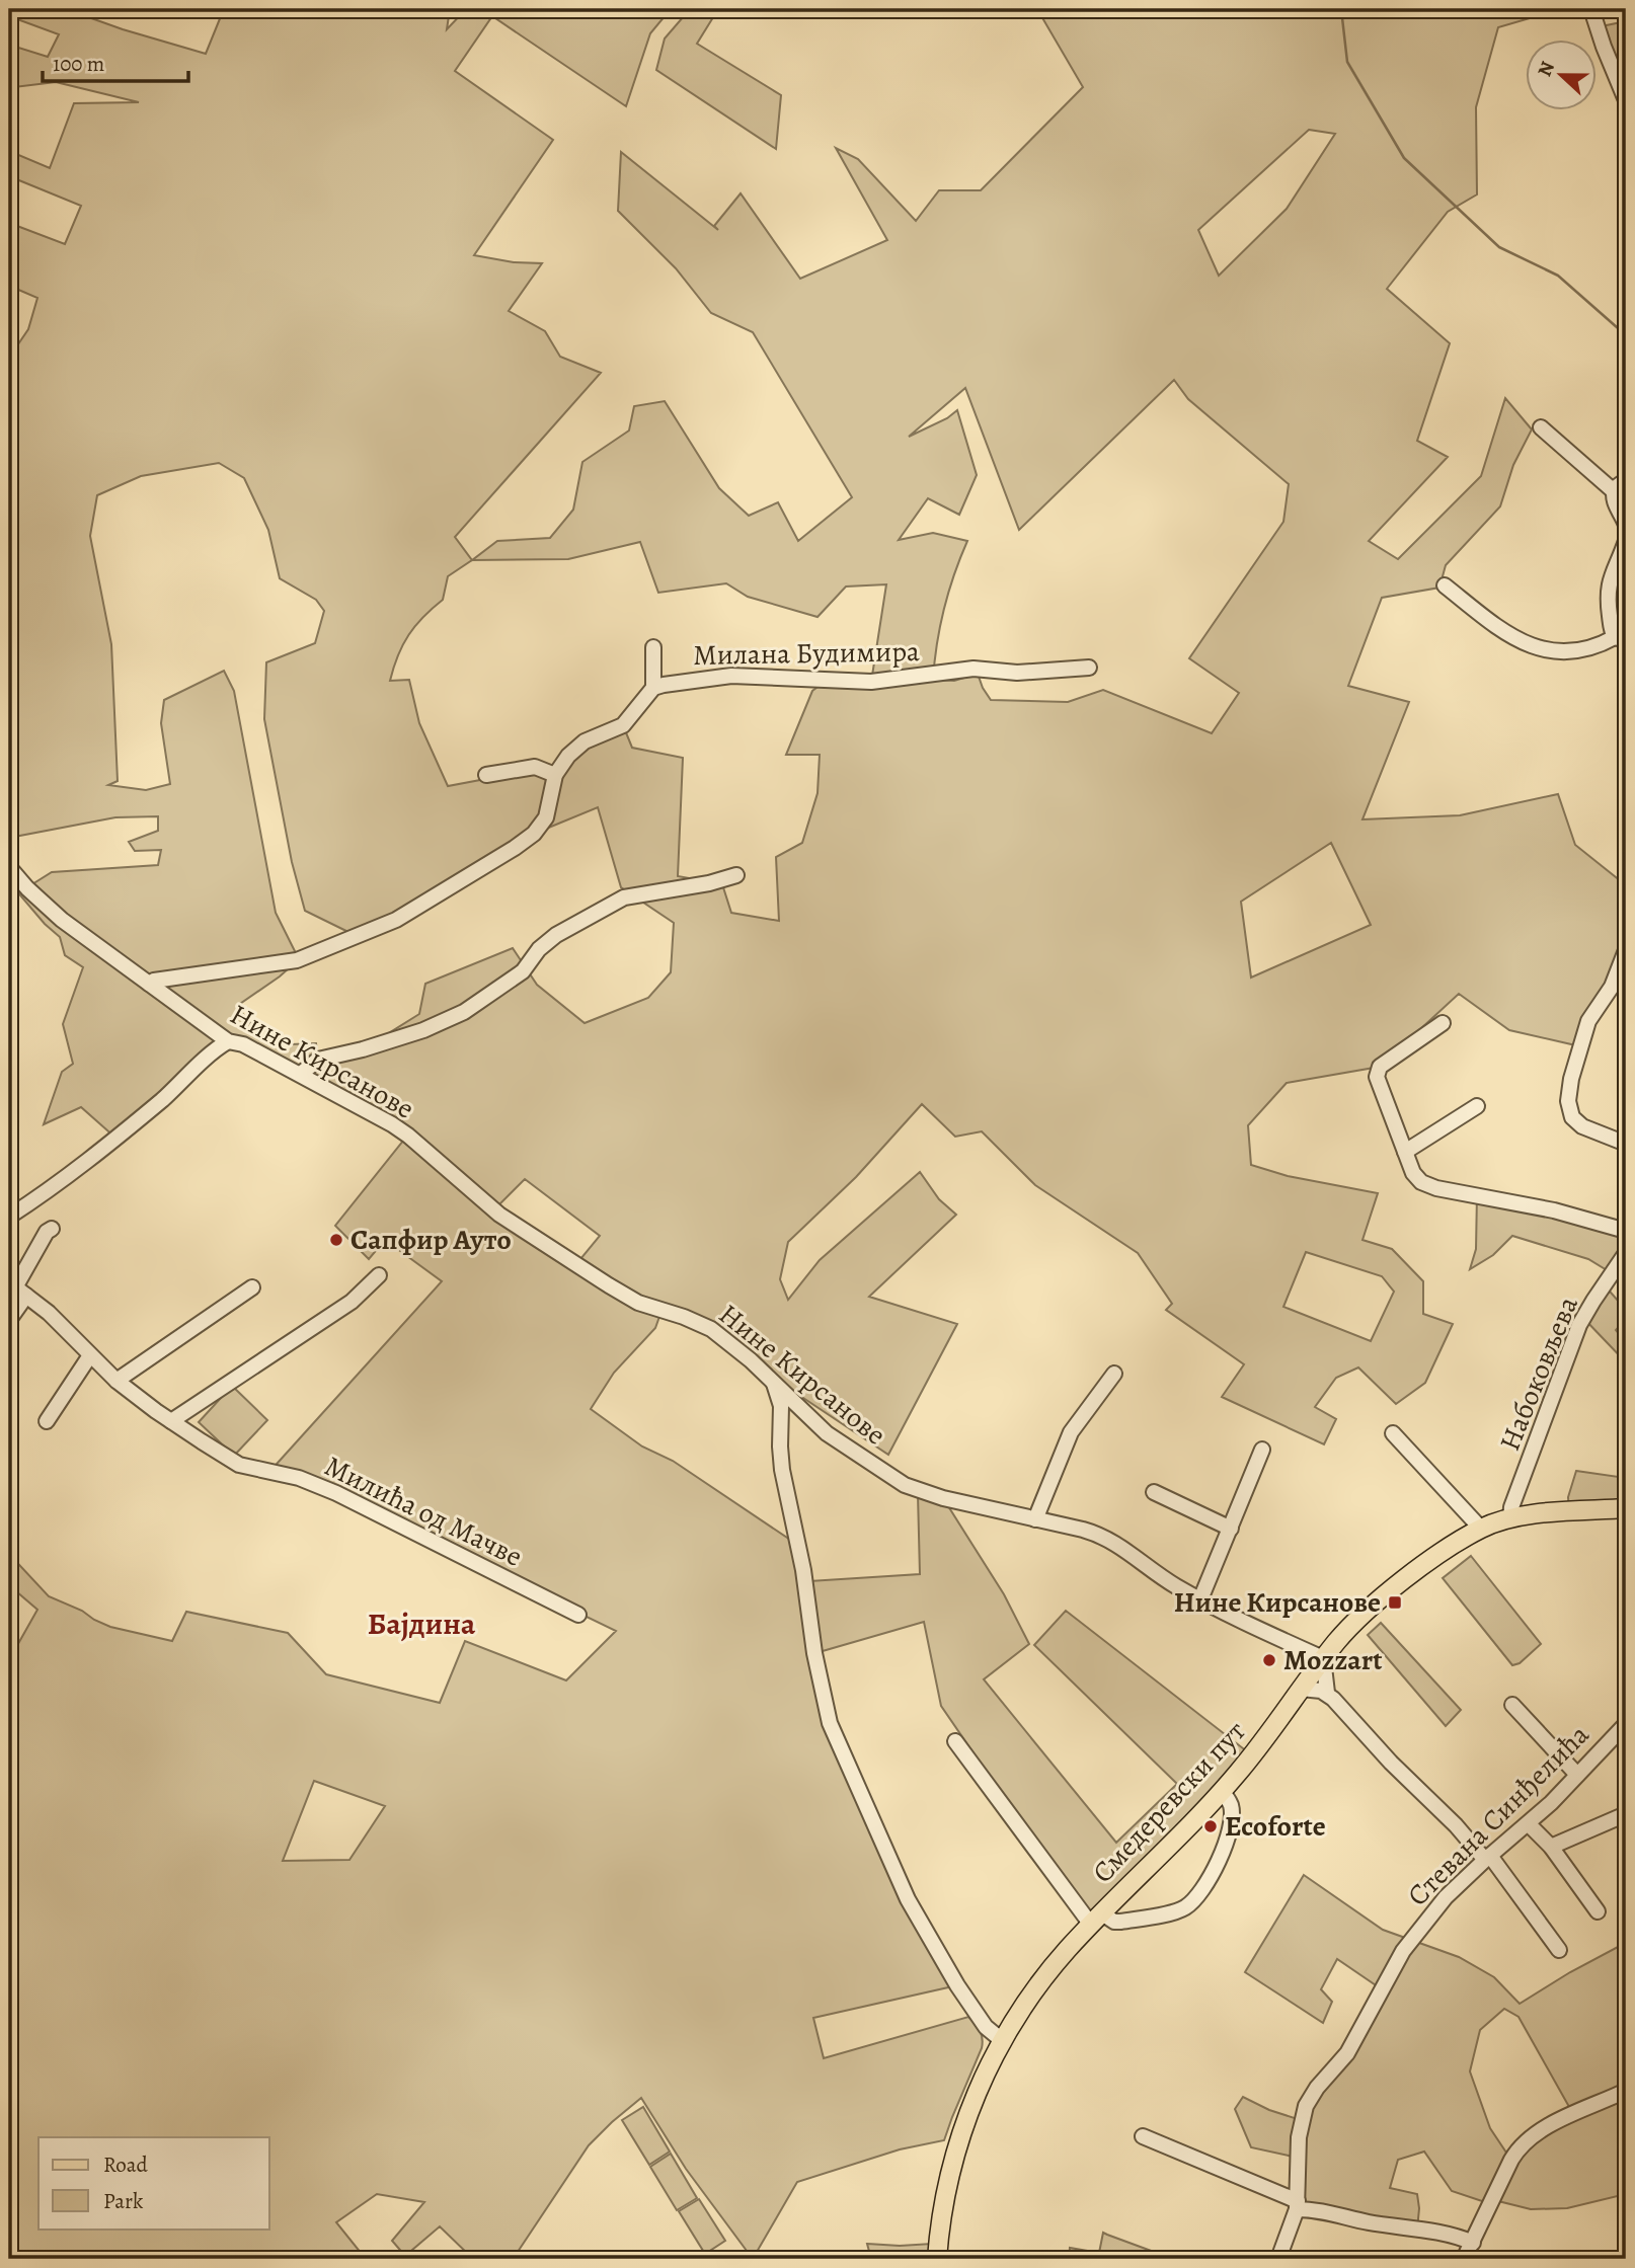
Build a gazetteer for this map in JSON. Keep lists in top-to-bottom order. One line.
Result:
{"streets":{"main road":["Смедеревски пут"],"street":["Милана Будимира","Нине Кирсанове","Набоковљева","Милића од Мачве","Стевана Синђелића"]},"crossings":[["Нине Кирсанове","Смедеревски пут"],["Набоковљева","Смедеревски пут"]],"districts":["Бајдина"],"places":{"other":["Сапфир Ауто","Mozzart","Ecoforte"],"transit":["Нине Кирсанове"]},"legend":["Road","Park"],"scale_bar":"100 m","north":"left"}
